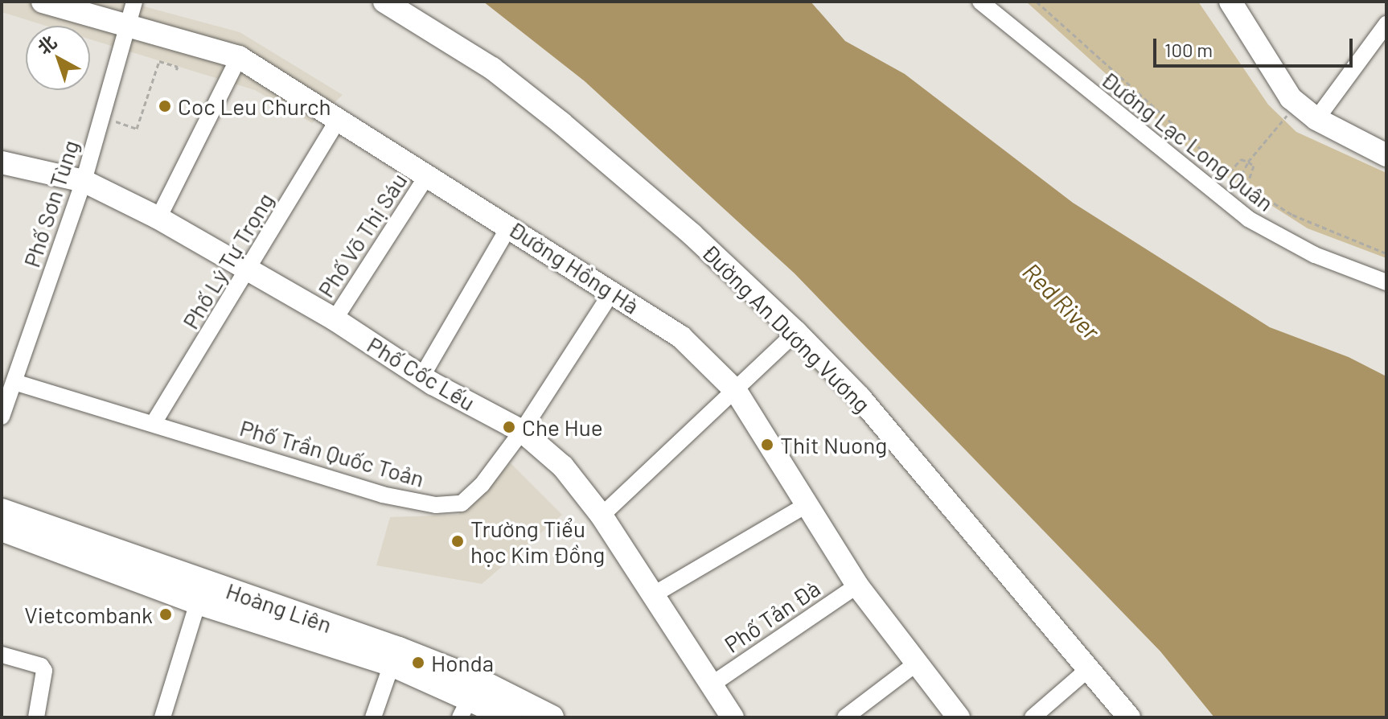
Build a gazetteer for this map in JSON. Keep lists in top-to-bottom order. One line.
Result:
{"streets":{"main road":["Hoàng Liên"],"street":["Đường Lạc Long Quân","Phố Sơn Tùng","Phố Võ Thị Sáu","Phố Lý Tự Trọng","Đường Hồng Hà","Đường An Dương Vương","Phố Cốc Lếu","Phố Trần Quốc Toản","Phố Tản Đà"]},"crossings":[["Phố Sơn Tùng","Đường Hồng Hà"],["Phố Sơn Tùng","Phố Cốc Lếu"],["Phố Sơn Tùng","Phố Trần Quốc Toản"],["Phố Võ Thị Sáu","Đường Hồng Hà"],["Phố Võ Thị Sáu","Phố Cốc Lếu"],["Phố Lý Tự Trọng","Đường Hồng Hà"],["Phố Lý Tự Trọng","Phố Cốc Lếu"],["Phố Lý Tự Trọng","Phố Trần Quốc Toản"],["Đường Hồng Hà","Phố Trần Quốc Toản"],["Đường Hồng Hà","Phố Tản Đà"],["Phố Cốc Lếu","Phố Trần Quốc Toản"],["Phố Cốc Lếu","Phố Tản Đà"]],"water":["Red River"],"places":["Coc Leu Church","Che Hue","Thit Nuong","Trường Tiểu học Kim Đồng","Vietcombank","Honda"],"scale_bar":"100 m","north":"top left"}
